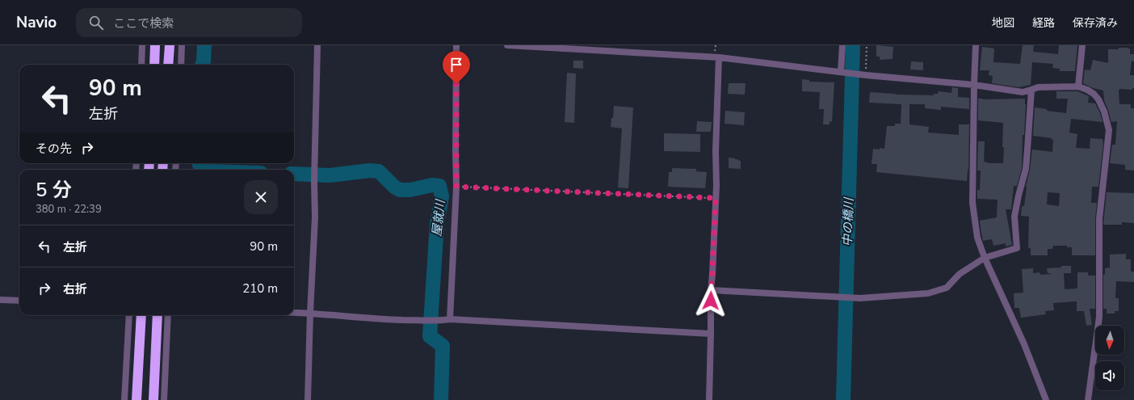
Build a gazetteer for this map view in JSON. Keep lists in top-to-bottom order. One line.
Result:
{"water":["屋就川","中の橋川"],"north":"bottom","page":{"header":"Navio","search":"ここで検索","nav":["地図","経路","保存済み"],"turn":["90 m","左折"],"then":"その先","heading":["5 分","380 m · 22:39"],"list":[{"name":"左折","value":"90 m"},{"name":"右折","value":"210 m"}]}}
